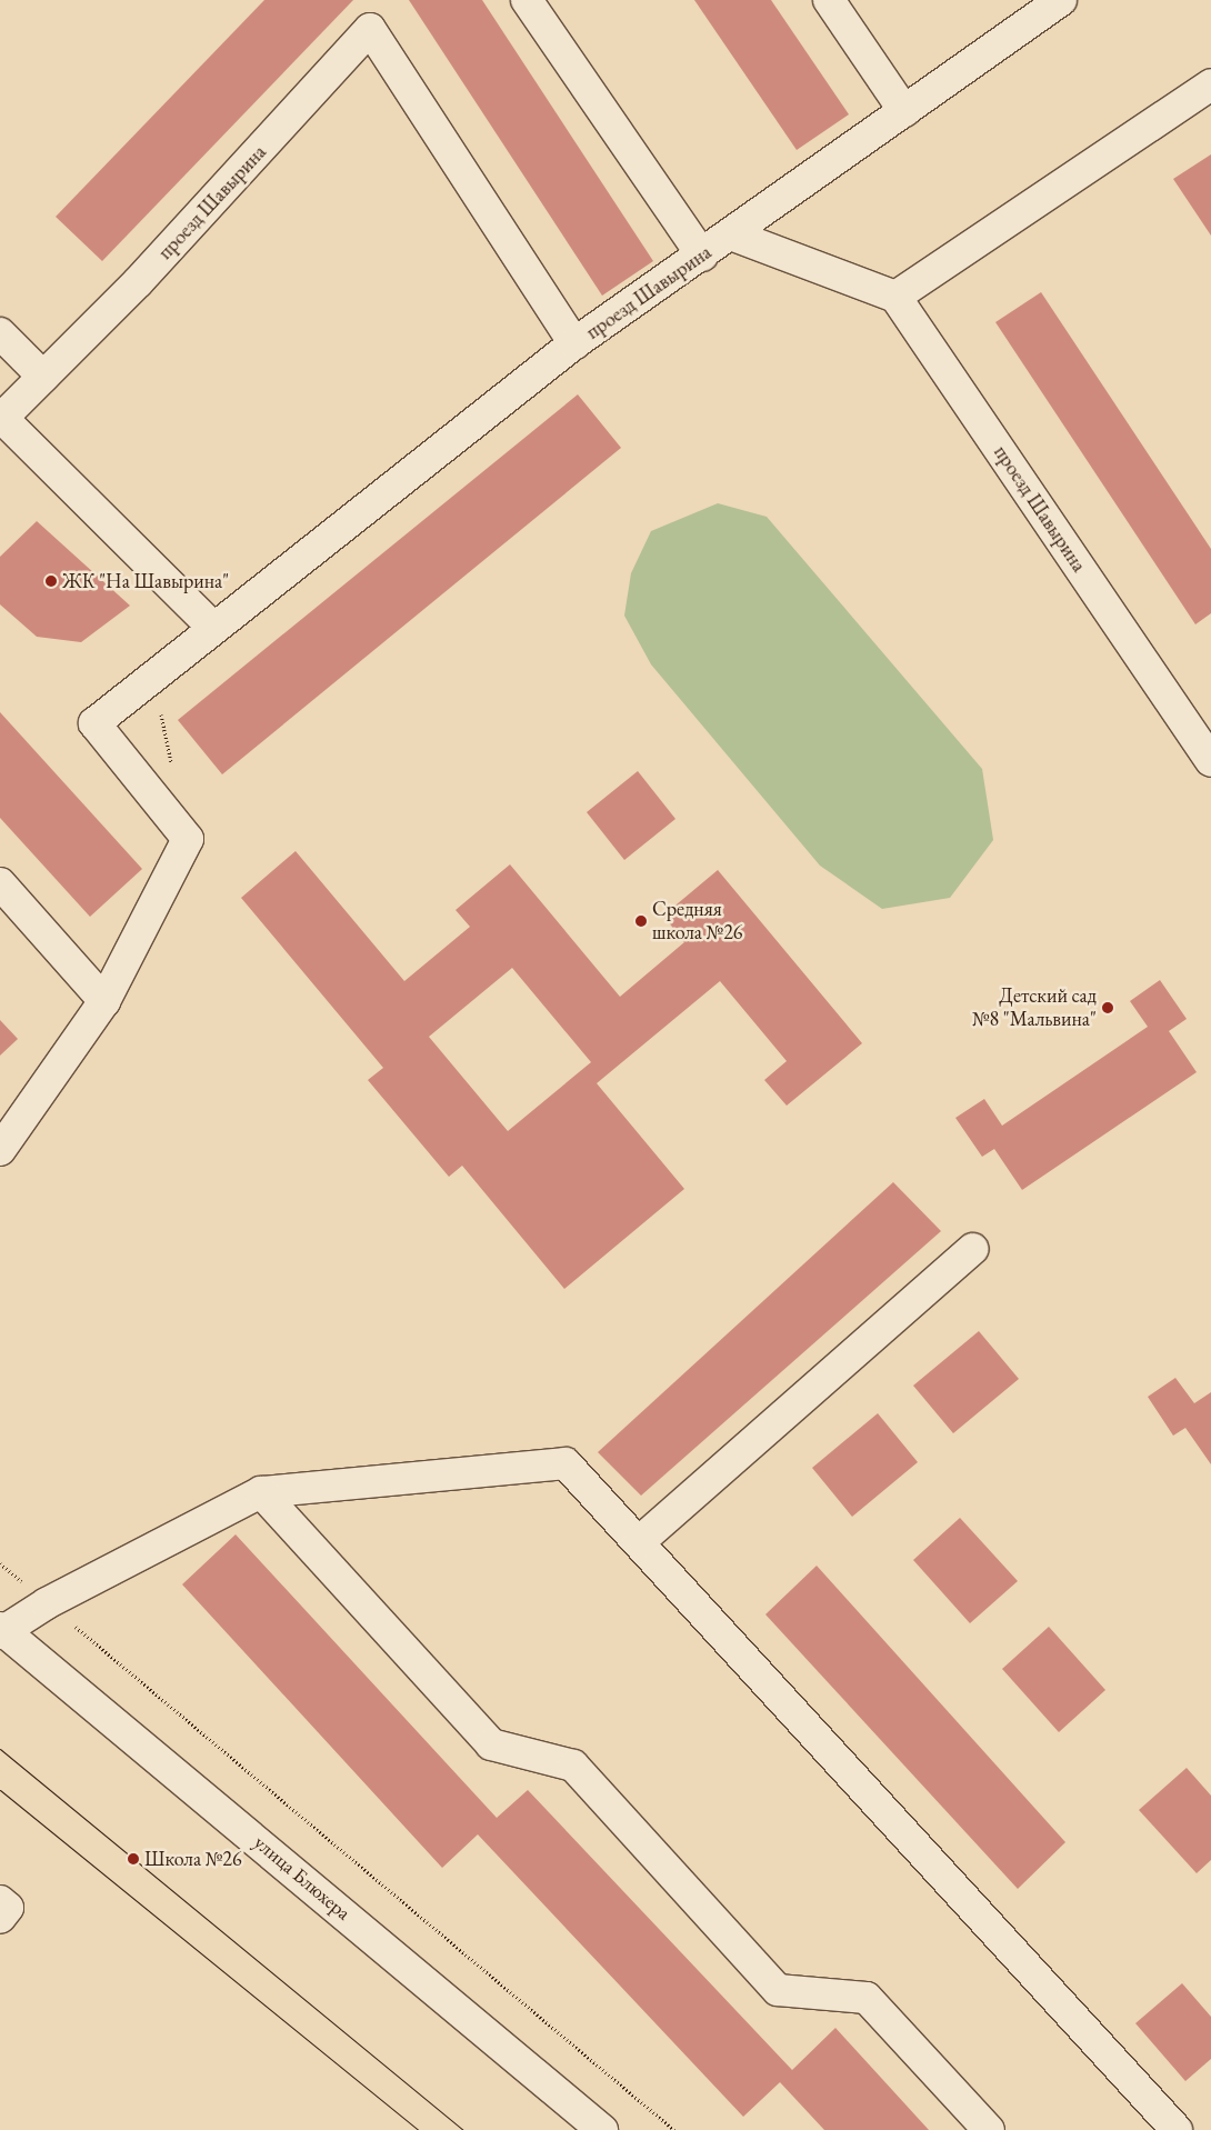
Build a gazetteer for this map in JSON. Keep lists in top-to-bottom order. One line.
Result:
{"streets":{"street":["проезд Шавырина","улица Блюхера"]},"places":["ЖК \"На Шавырина\"","Средняя школа №26","Детский сад №8 \"Мальвина\"","Школа №26"]}
